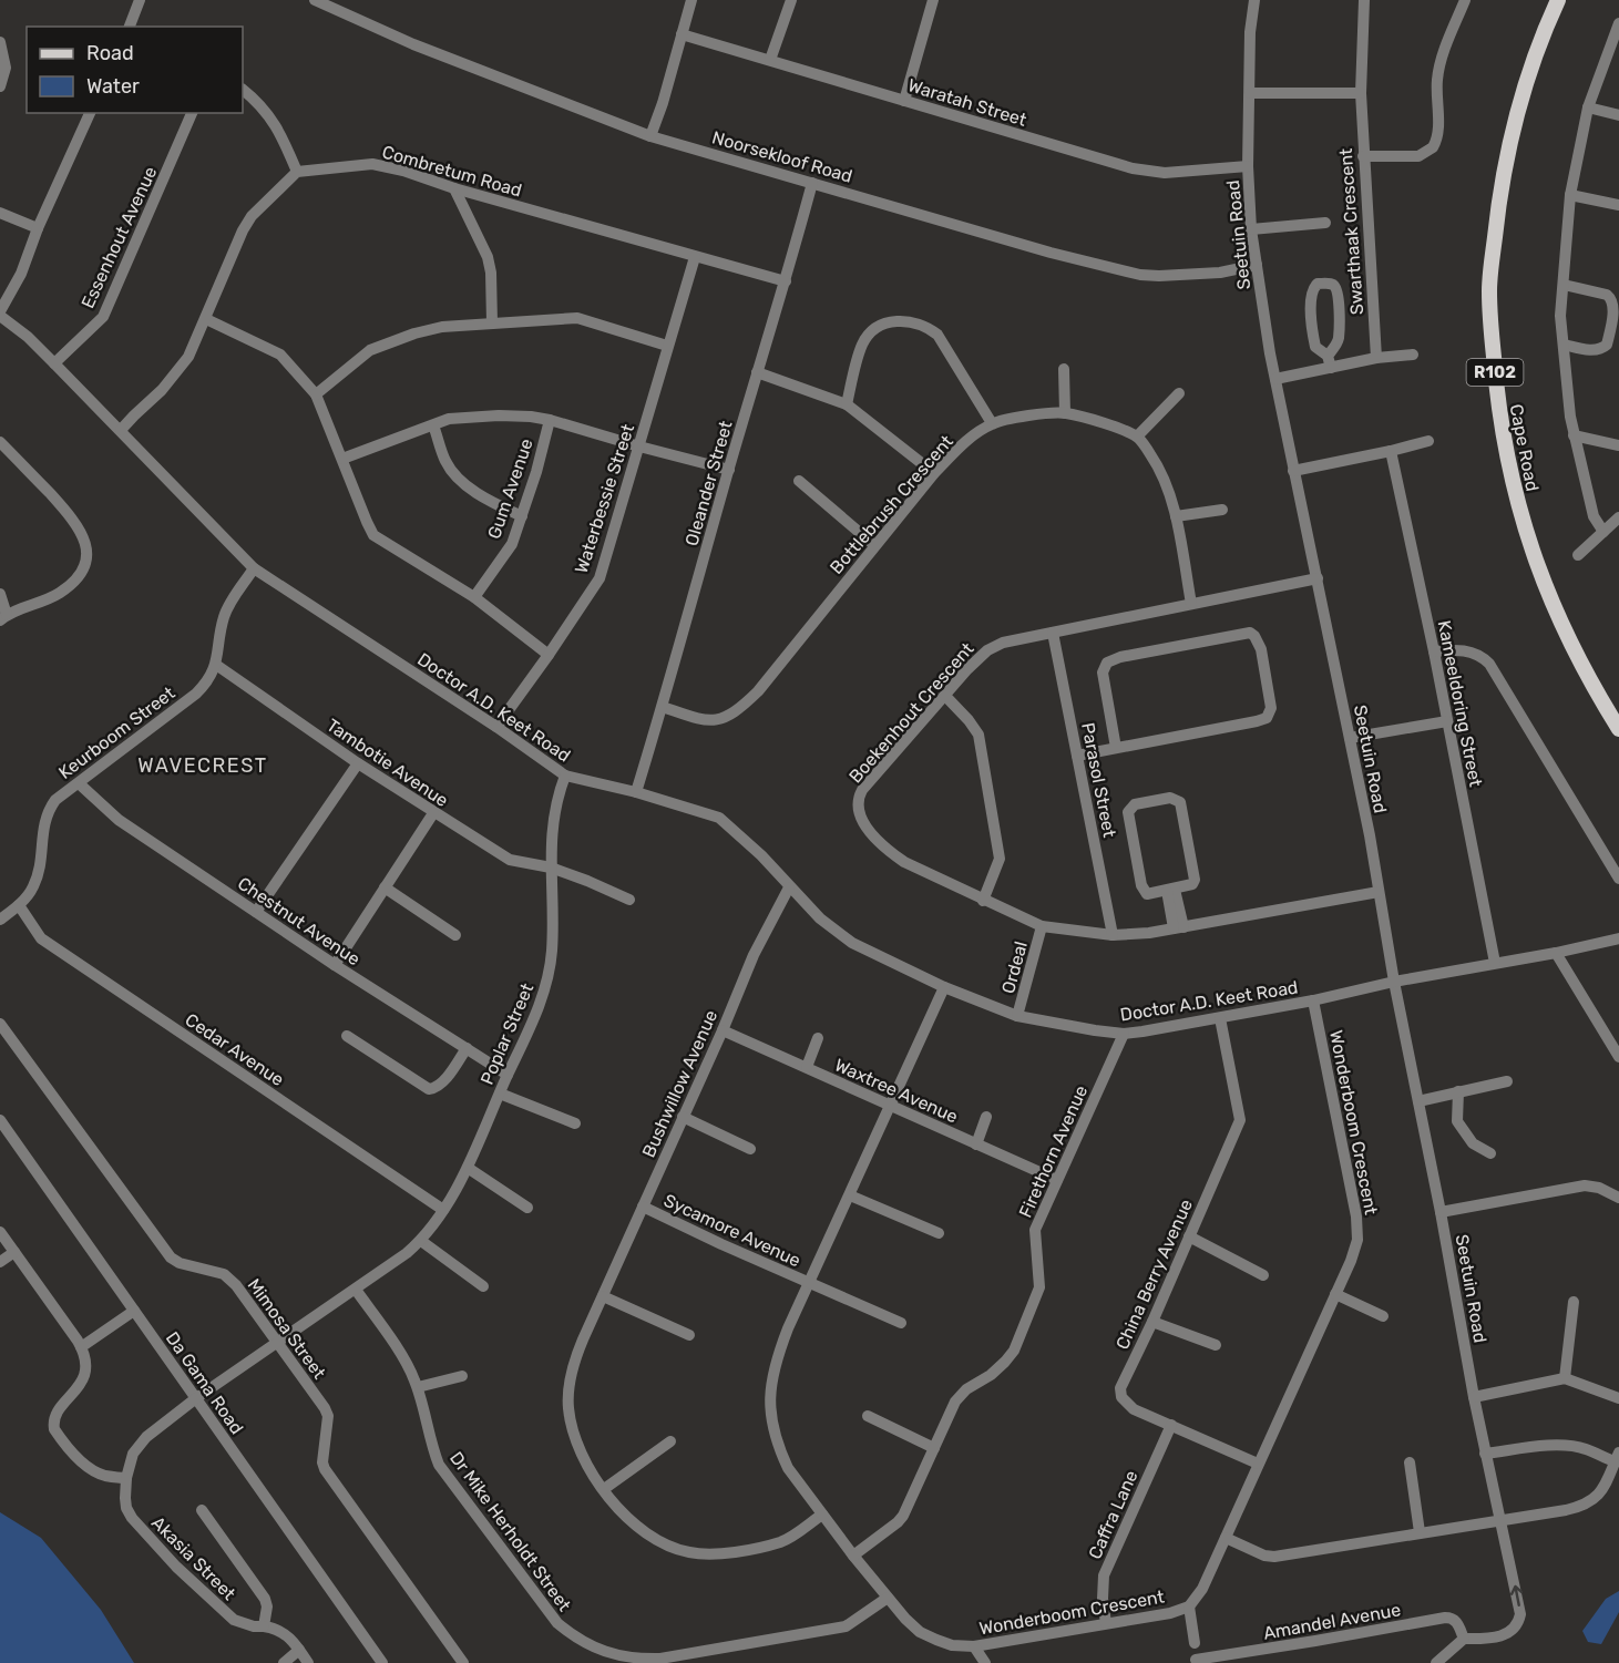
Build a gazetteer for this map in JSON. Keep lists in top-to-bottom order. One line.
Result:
{"streets":{"main road":["R102","Cape Road"],"street":["Waratah Street","Noorsekloof Road","Combretum Road","Swarthaak Crescent","Seetuin Road","Essenhout Avenue","Oleander Street","Gum Avenue","Waterbessie Street","Bottlebrush Crescent","Kameeldoring Street","Doctor A.D. Keet Road","Boekenhout Crescent","Keurboom Street","Tambotie Avenue","Parasol Street","Chestnut Avenue","Ordeal","Poplar Street","Cedar Avenue","Bushwillow Avenue","Waxtree Avenue","Wonderboom Crescent","Firethorn Avenue","Sycamore Avenue","China Berry Avenue","Mimosa Street","Da Gama Road","Caffra Lane","Dr Mike Herholdt Street","Akasia Street","Amandel Avenue"]},"crossings":[["Waratah Street","Seetuin Road"],["Noorsekloof Road","Seetuin Road"],["Noorsekloof Road","Oleander Street"],["Combretum Road","Oleander Street"],["Combretum Road","Waterbessie Street"],["Seetuin Road","Doctor A.D. Keet Road"],["Seetuin Road","Boekenhout Crescent"],["Seetuin Road","Amandel Avenue"],["Essenhout Avenue","Doctor A.D. Keet Road"],["Oleander Street","Bottlebrush Crescent"],["Oleander Street","Doctor A.D. Keet Road"],["Waterbessie Street","Doctor A.D. Keet Road"],["Kameeldoring Street","Doctor A.D. Keet Road"],["Doctor A.D. Keet Road","Keurboom Street"],["Doctor A.D. Keet Road","Ordeal"],["Doctor A.D. Keet Road","Poplar Street"],["Doctor A.D. Keet Road","Bushwillow Avenue"],["Doctor A.D. Keet Road","Wonderboom Crescent"],["Doctor A.D. Keet Road","Firethorn Avenue"],["Doctor A.D. Keet Road","China Berry Avenue"],["Boekenhout Crescent","Parasol Street"],["Boekenhout Crescent","Ordeal"],["Keurboom Street","Tambotie Avenue"],["Keurboom Street","Chestnut Avenue"],["Keurboom Street","Cedar Avenue"],["Tambotie Avenue","Poplar Street"],["Chestnut Avenue","Poplar Street"],["Poplar Street","Cedar Avenue"],["Poplar Street","Mimosa Street"],["Poplar Street","Da Gama Road"],["Poplar Street","Dr Mike Herholdt Street"],["Poplar Street","Akasia Street"],["Bushwillow Avenue","Waxtree Avenue"],["Bushwillow Avenue","Wonderboom Crescent"],["Bushwillow Avenue","Sycamore Avenue"],["Waxtree Avenue","Wonderboom Crescent"],["Waxtree Avenue","Firethorn Avenue"],["Wonderboom Crescent","Firethorn Avenue"],["Wonderboom Crescent","Sycamore Avenue"],["Wonderboom Crescent","China Berry Avenue"],["Wonderboom Crescent","Caffra Lane"],["Wonderboom Crescent","Dr Mike Herholdt Street"],["China Berry Avenue","Caffra Lane"],["Da Gama Road","Akasia Street"]],"districts":["WAVECREST"],"legend":["Road","Water"]}
